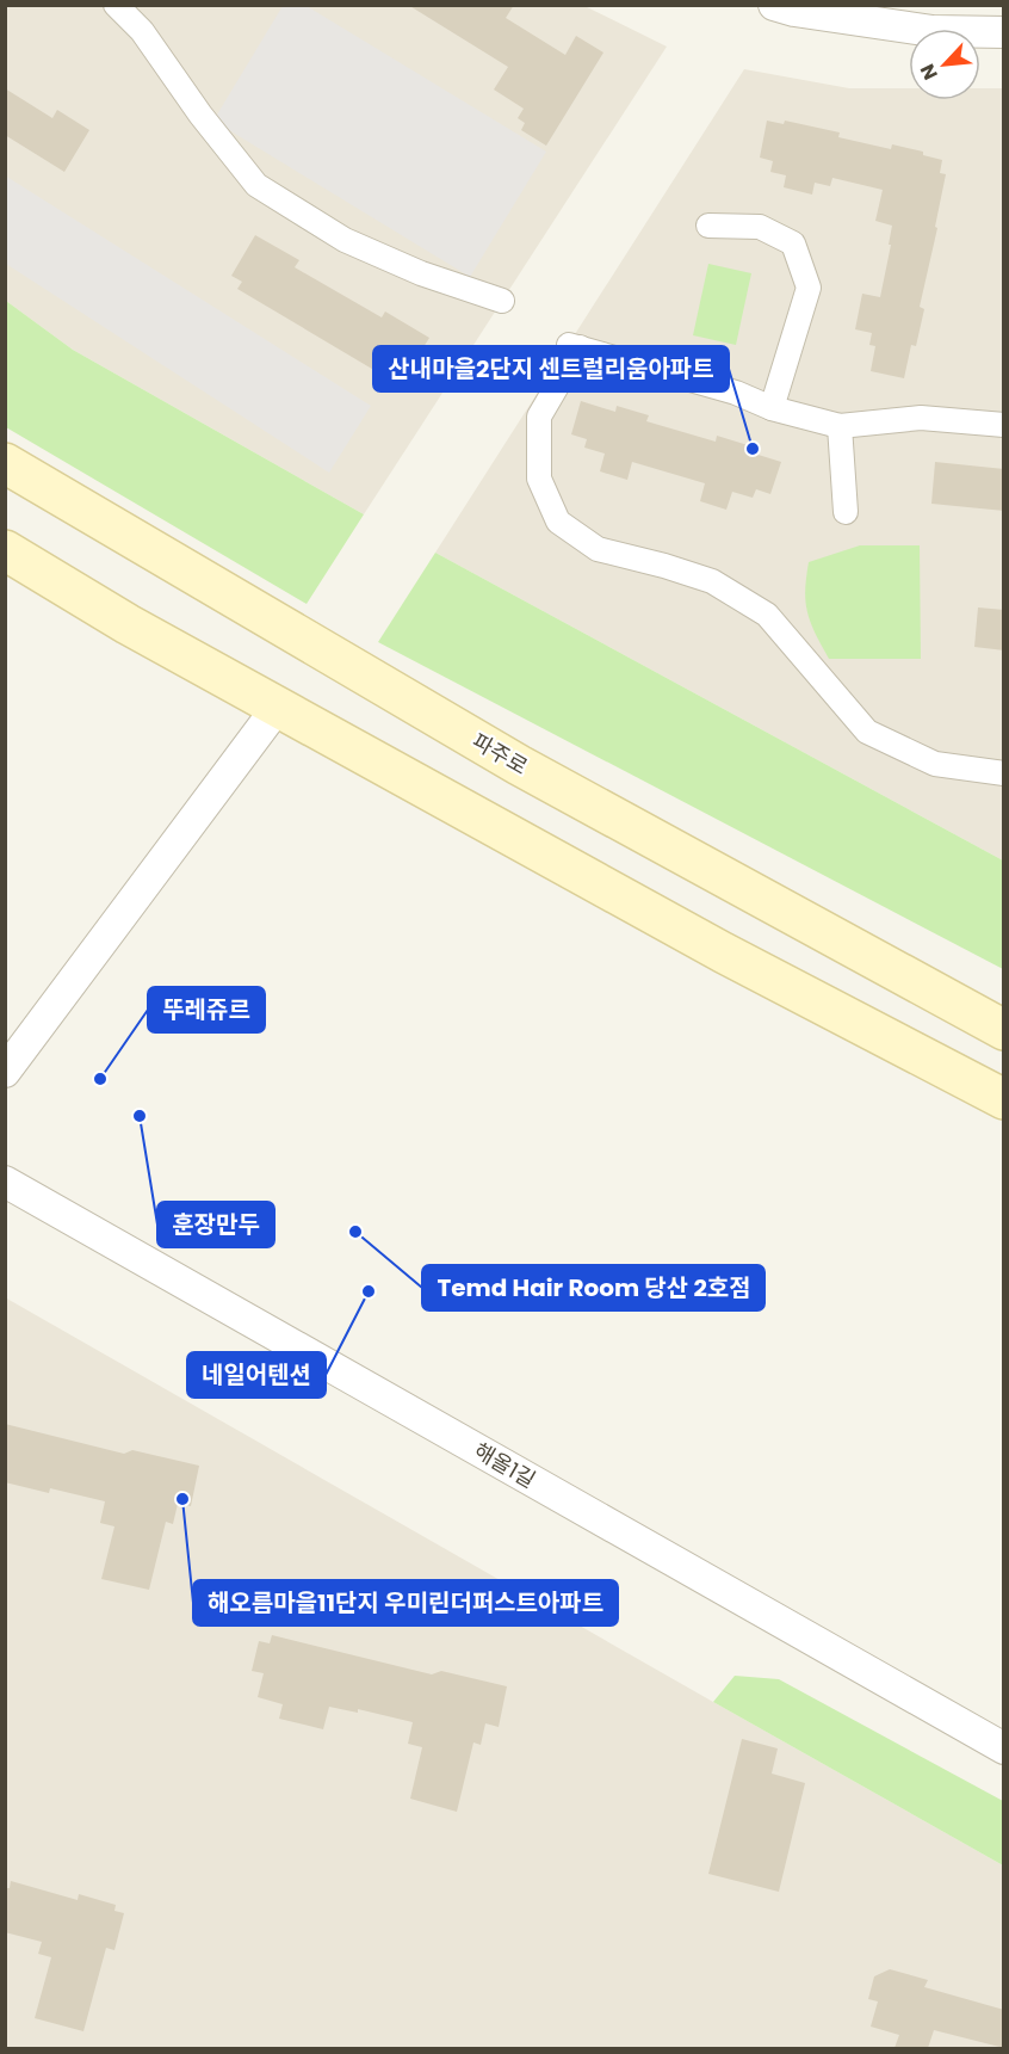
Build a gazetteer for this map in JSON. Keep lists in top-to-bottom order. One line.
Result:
{"streets":{"main road":["파주로"],"street":["해올1길"]},"places":["산내마을2단지 센트럴리움아파트","뚜레쥬르","훈장만두","Temd Hair Room 당산 2호점","네일어텐션","해오름마을11단지 우미린더퍼스트아파트"],"north":"bottom left"}
